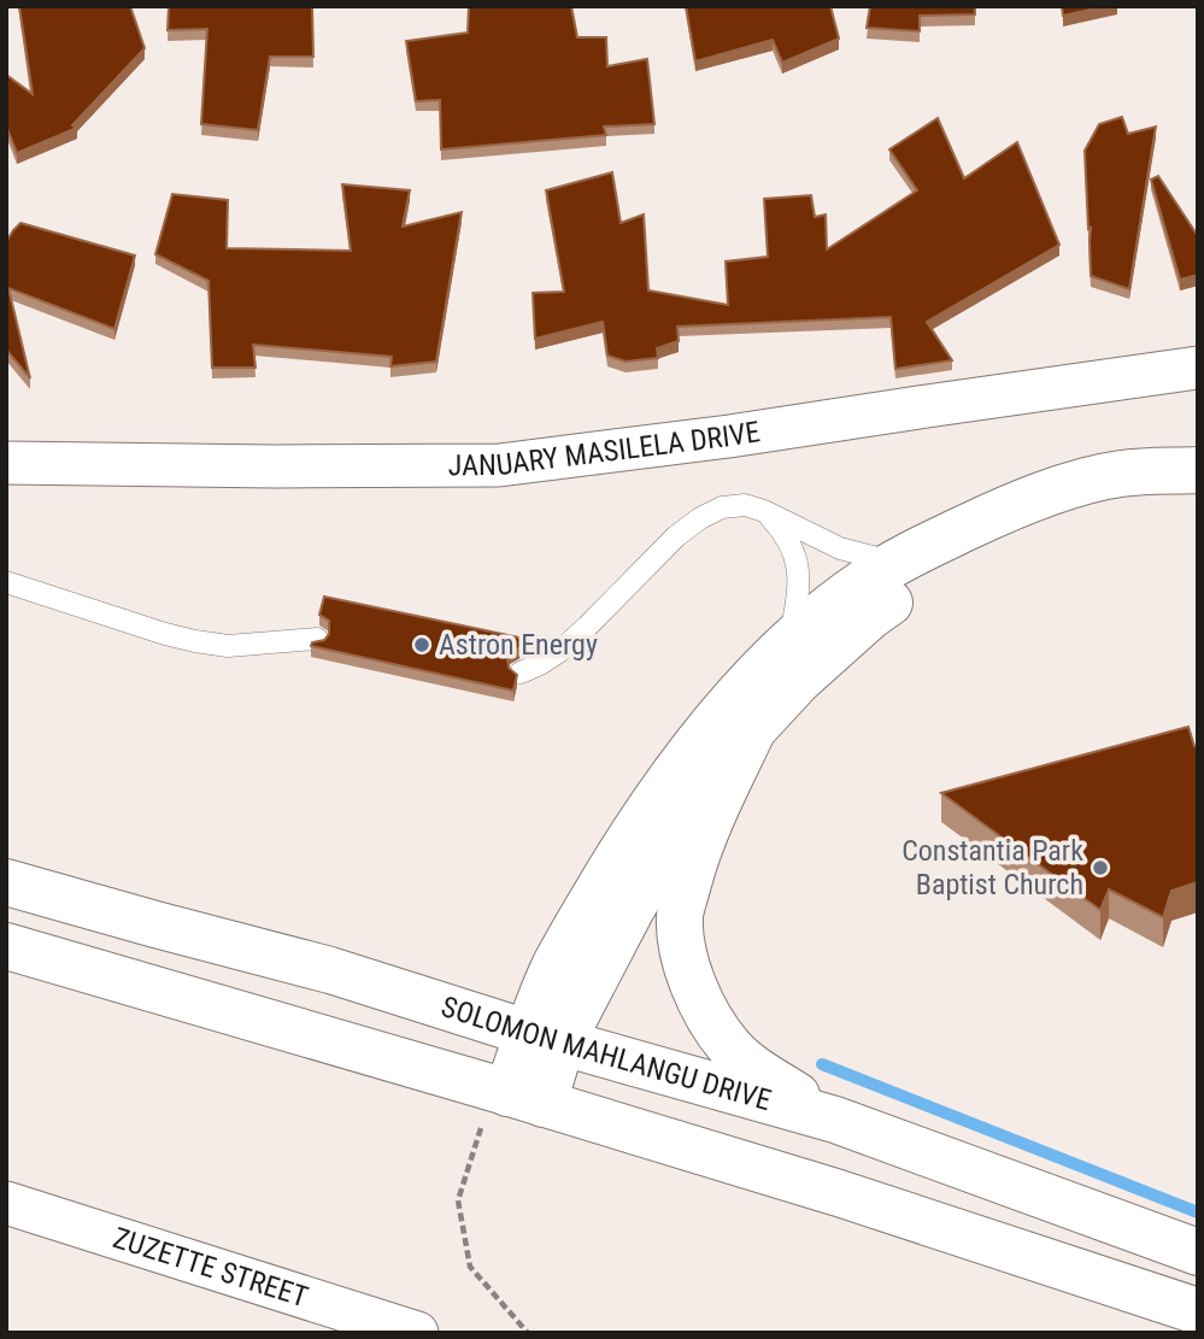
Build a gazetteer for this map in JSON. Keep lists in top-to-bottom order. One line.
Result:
{"streets":{"main road":["SOLOMON MAHLANGU DRIVE"],"street":["JANUARY MASILELA DRIVE","ZUZETTE STREET"]},"places":["Astron Energy","Constantia Park Baptist Church"]}
